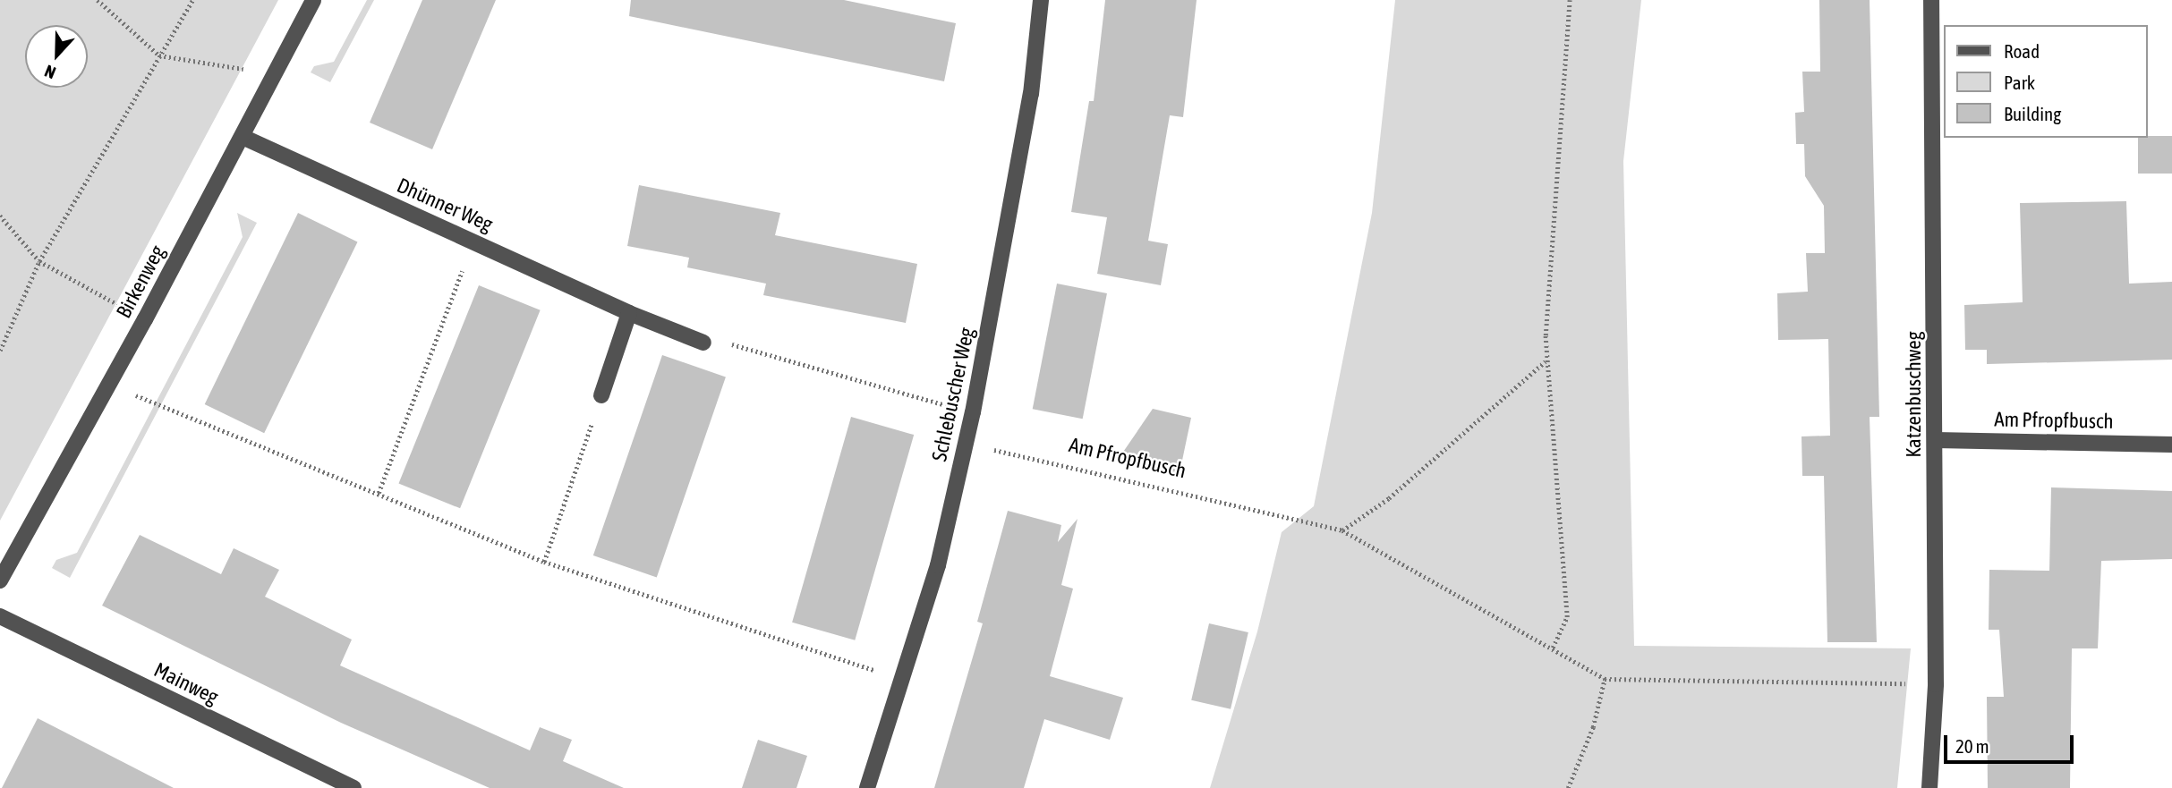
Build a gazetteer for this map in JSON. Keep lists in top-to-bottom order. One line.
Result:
{"streets":{"street":["Dhünner Weg","Birkenweg","Schlebuscher Weg","Katzenbuschweg","Am Pfropfbusch","Mainweg"]},"crossings":[["Dhünner Weg","Birkenweg"],["Schlebuscher Weg","Am Pfropfbusch"],["Katzenbuschweg","Am Pfropfbusch"]],"legend":["Road","Park","Building"],"scale_bar":"20 m","north":"bottom"}
